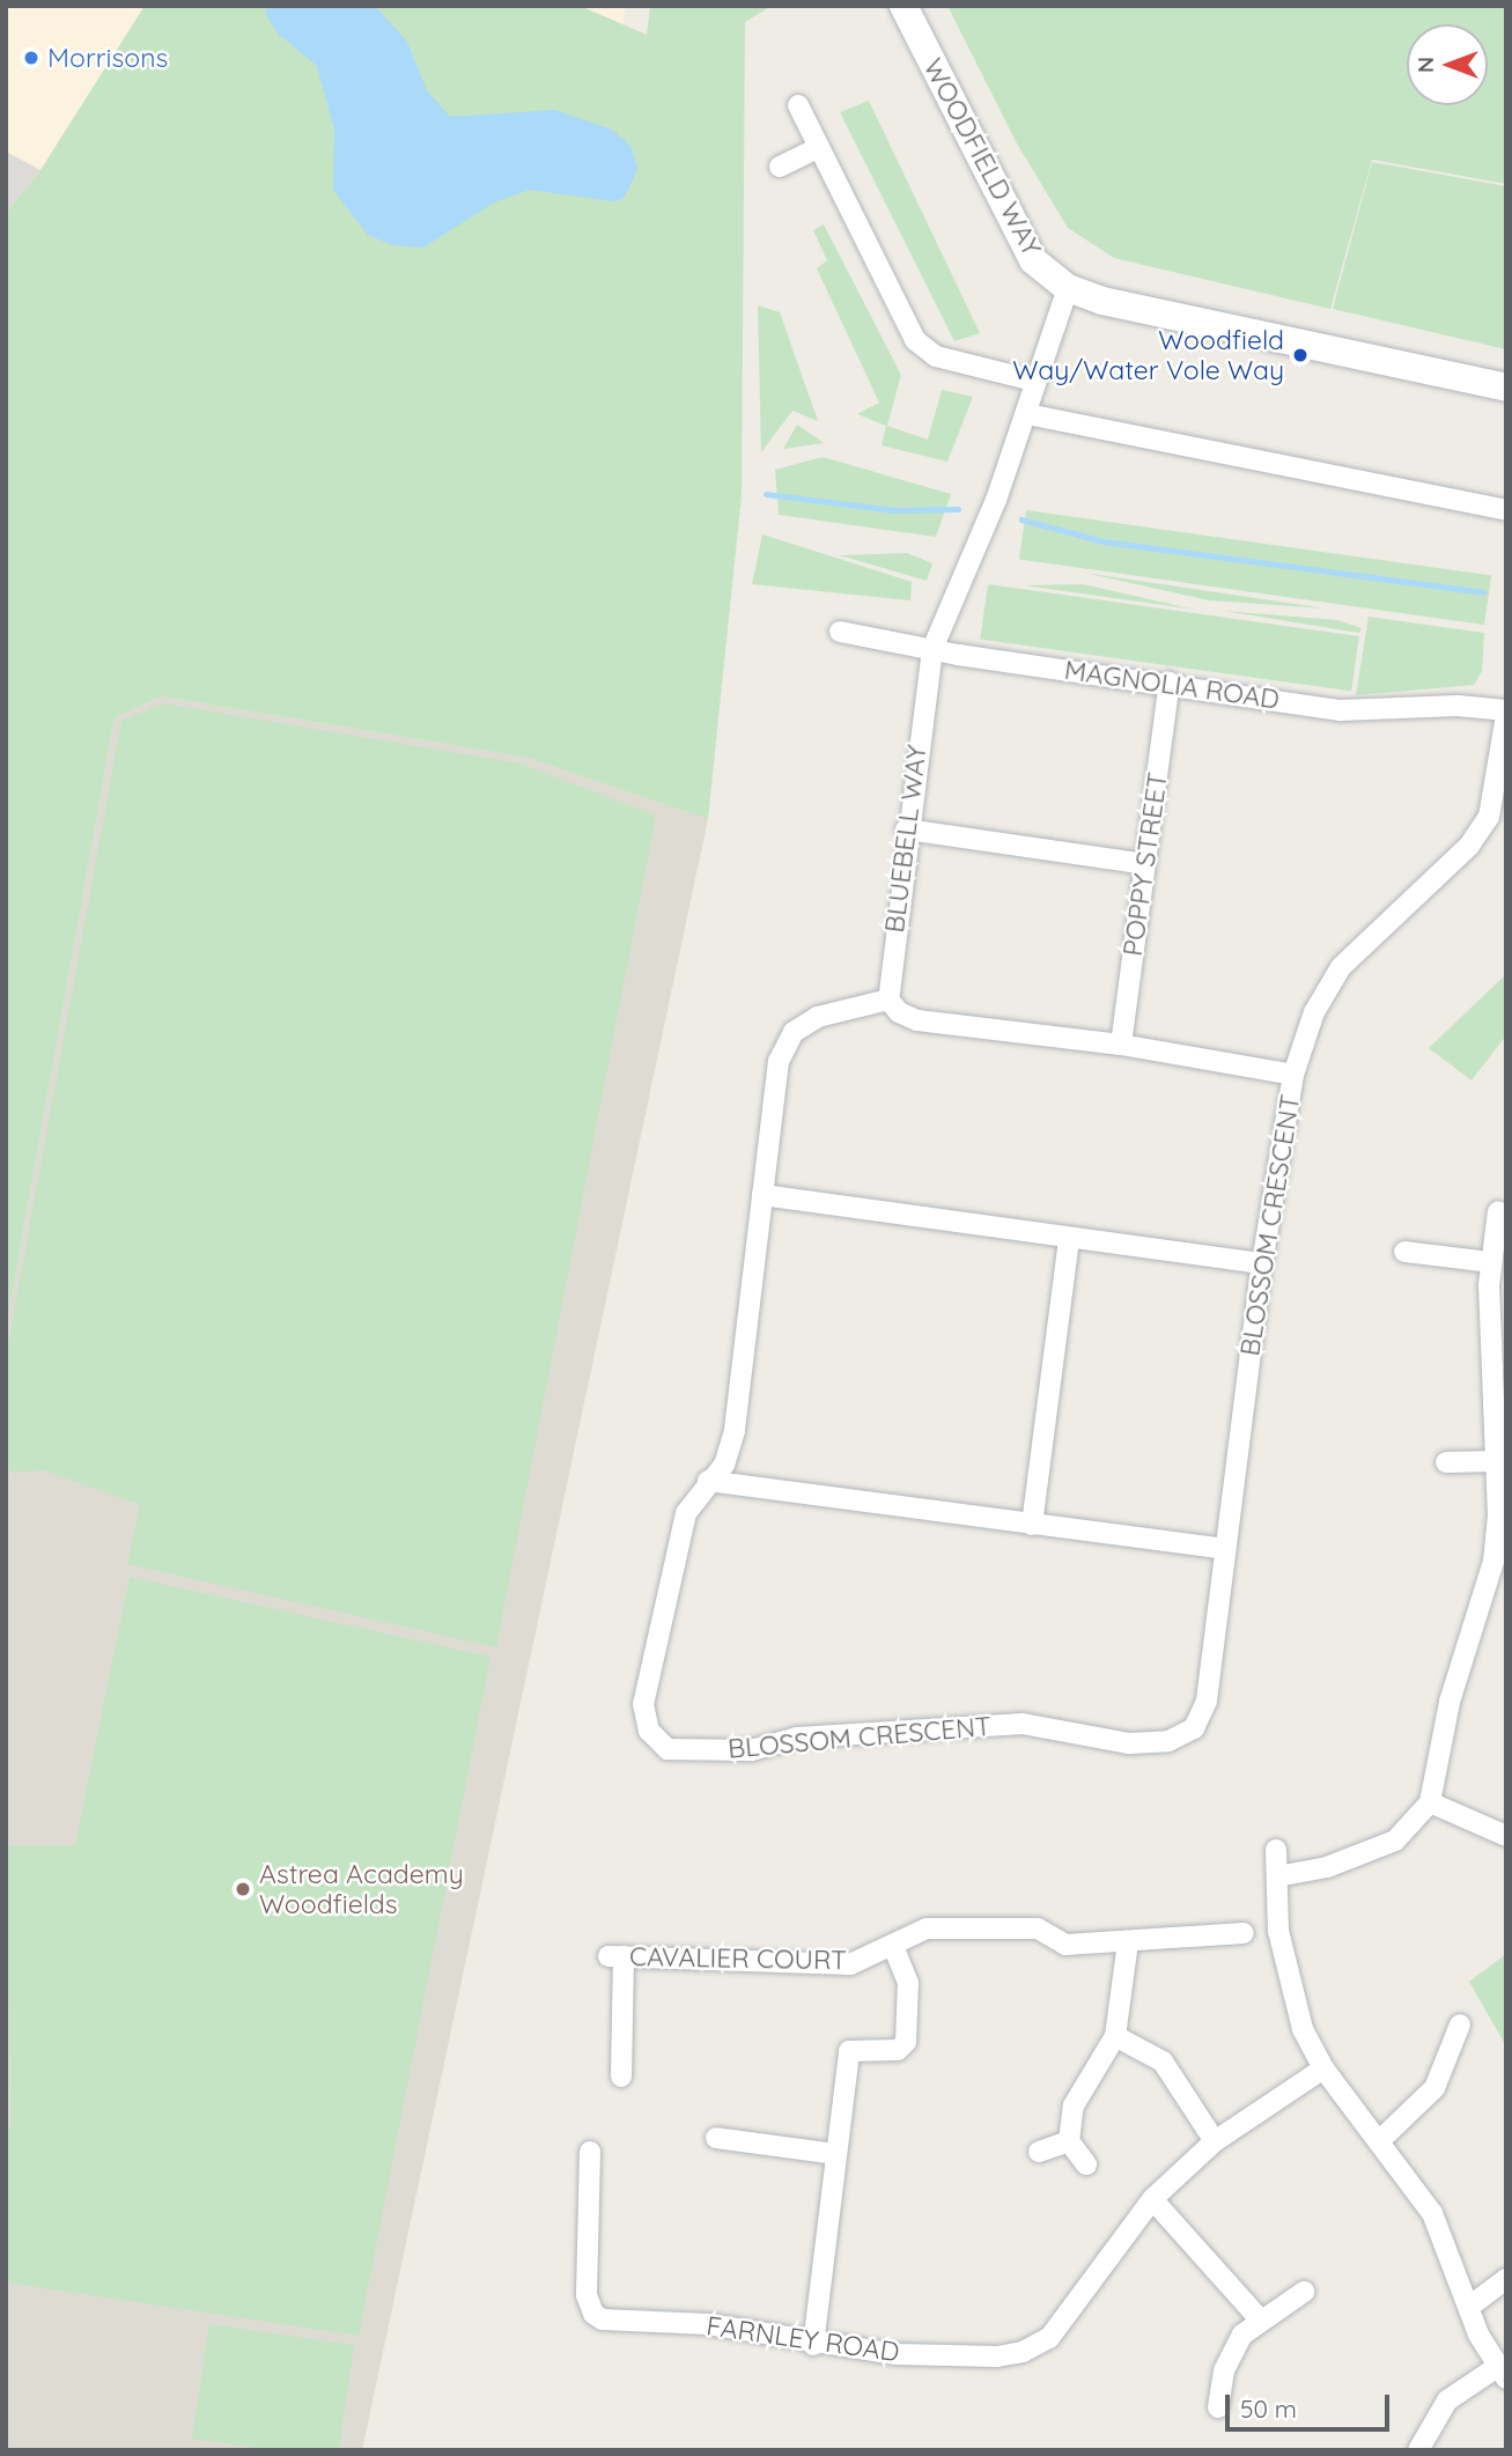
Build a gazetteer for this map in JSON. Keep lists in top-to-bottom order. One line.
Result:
{"streets":{"street":["WOODFIELD WAY","MAGNOLIA ROAD","BLUEBELL WAY","POPPY STREET","BLOSSOM CRESCENT","CAVALIER COURT","FARNLEY ROAD"]},"crossings":[["WOODFIELD WAY","BLUEBELL WAY"],["MAGNOLIA ROAD","BLUEBELL WAY"],["MAGNOLIA ROAD","POPPY STREET"],["MAGNOLIA ROAD","BLOSSOM CRESCENT"],["BLUEBELL WAY","BLOSSOM CRESCENT"]],"places":["Morrisons","Woodfield Way/Water Vole Way","Astrea Academy Woodfields"],"scale_bar":"50 m","north":"left"}
